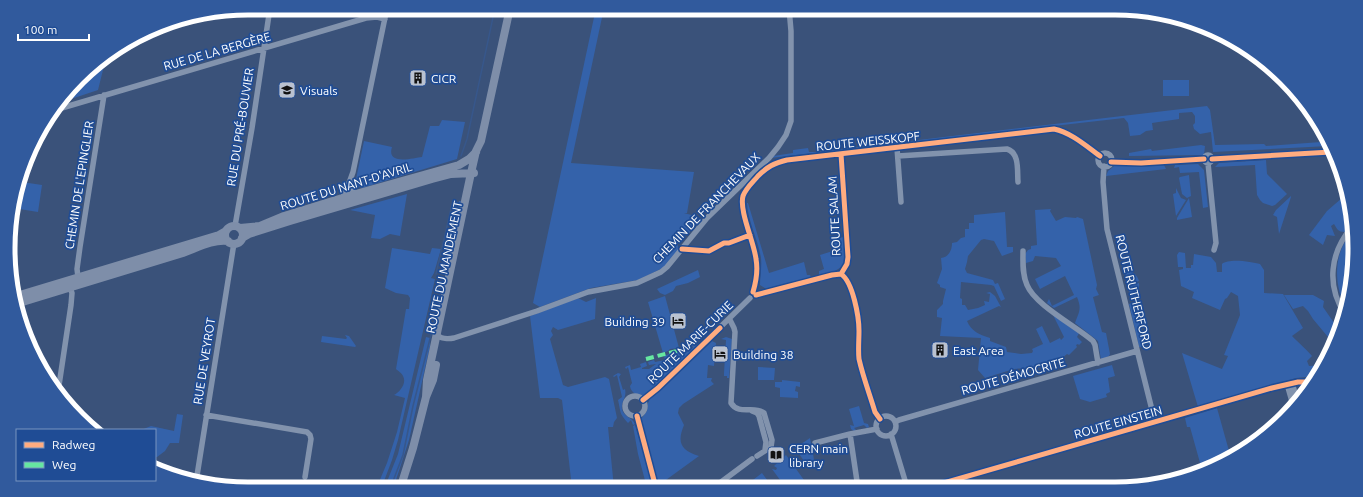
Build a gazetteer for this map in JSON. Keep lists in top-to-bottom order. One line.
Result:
{"streets":{"main road":["ROUTE DU NANT-D'AVRIL","ROUTE DU MANDEMENT"],"street":["RUE DE LA BERGÈRE","RUE DU PRÉ-BOUVIER","ROUTE WEISSKOPF","CHEMIN DE L'EPINGLIER","CHEMIN DE FRANCHEVAUX","ROUTE SALAM","ROUTE RUTHERFORD","ROUTE MARIE-CURIE","RUE DE VEYROT","ROUTE DÉMOCRITE","ROUTE EINSTEIN"]},"crossings":[["RUE DE LA BERGÈRE","RUE DU PRÉ-BOUVIER"],["RUE DE LA BERGÈRE","CHEMIN DE L'EPINGLIER"],["RUE DU PRÉ-BOUVIER","ROUTE DU NANT-D'AVRIL"],["RUE DU PRÉ-BOUVIER","RUE DE VEYROT"],["ROUTE WEISSKOPF","ROUTE SALAM"],["ROUTE WEISSKOPF","ROUTE RUTHERFORD"],["ROUTE WEISSKOPF","ROUTE MARIE-CURIE"],["ROUTE DU NANT-D'AVRIL","ROUTE DU MANDEMENT"],["ROUTE DU NANT-D'AVRIL","RUE DE VEYROT"],["CHEMIN DE FRANCHEVAUX","ROUTE DU MANDEMENT"],["ROUTE RUTHERFORD","ROUTE DÉMOCRITE"],["ROUTE RUTHERFORD","ROUTE EINSTEIN"]],"places":{"building":["CICR","East Area"],"school or university":["Visuals"],"hotel":["Building 39","Building 38"],"library":["CERN main library"]},"legend":["Radweg","Weg"],"scale_bar":"100 m"}
